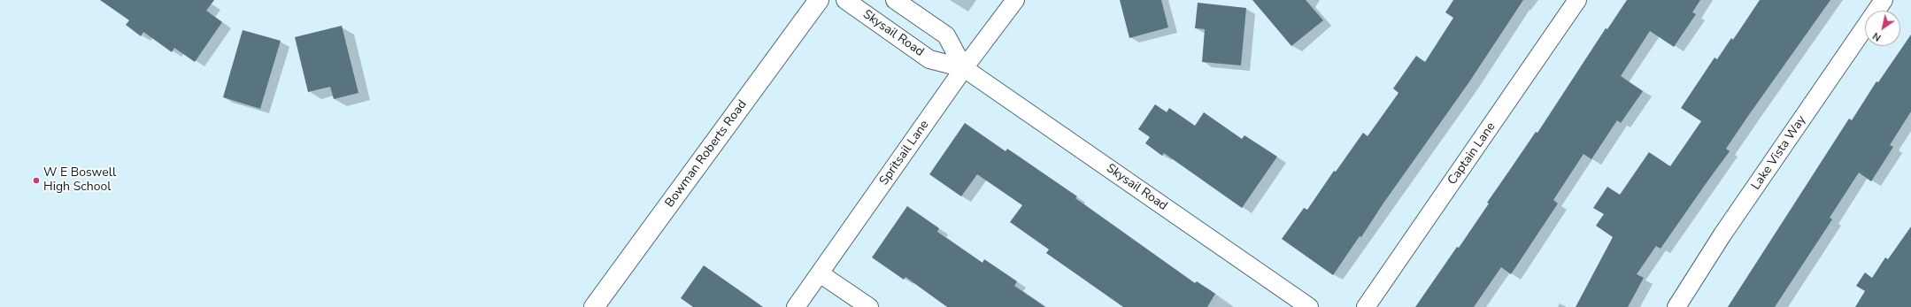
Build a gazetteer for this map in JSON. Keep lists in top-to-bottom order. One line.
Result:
{"streets":{"street":["Skysail Road","Spritsail Lane","Lake Vista Way","Bowman Roberts Road","Captain Lane"]},"crossings":[["Skysail Road","Spritsail Lane"]],"places":["W E Boswell High School"],"north":"bottom left"}
